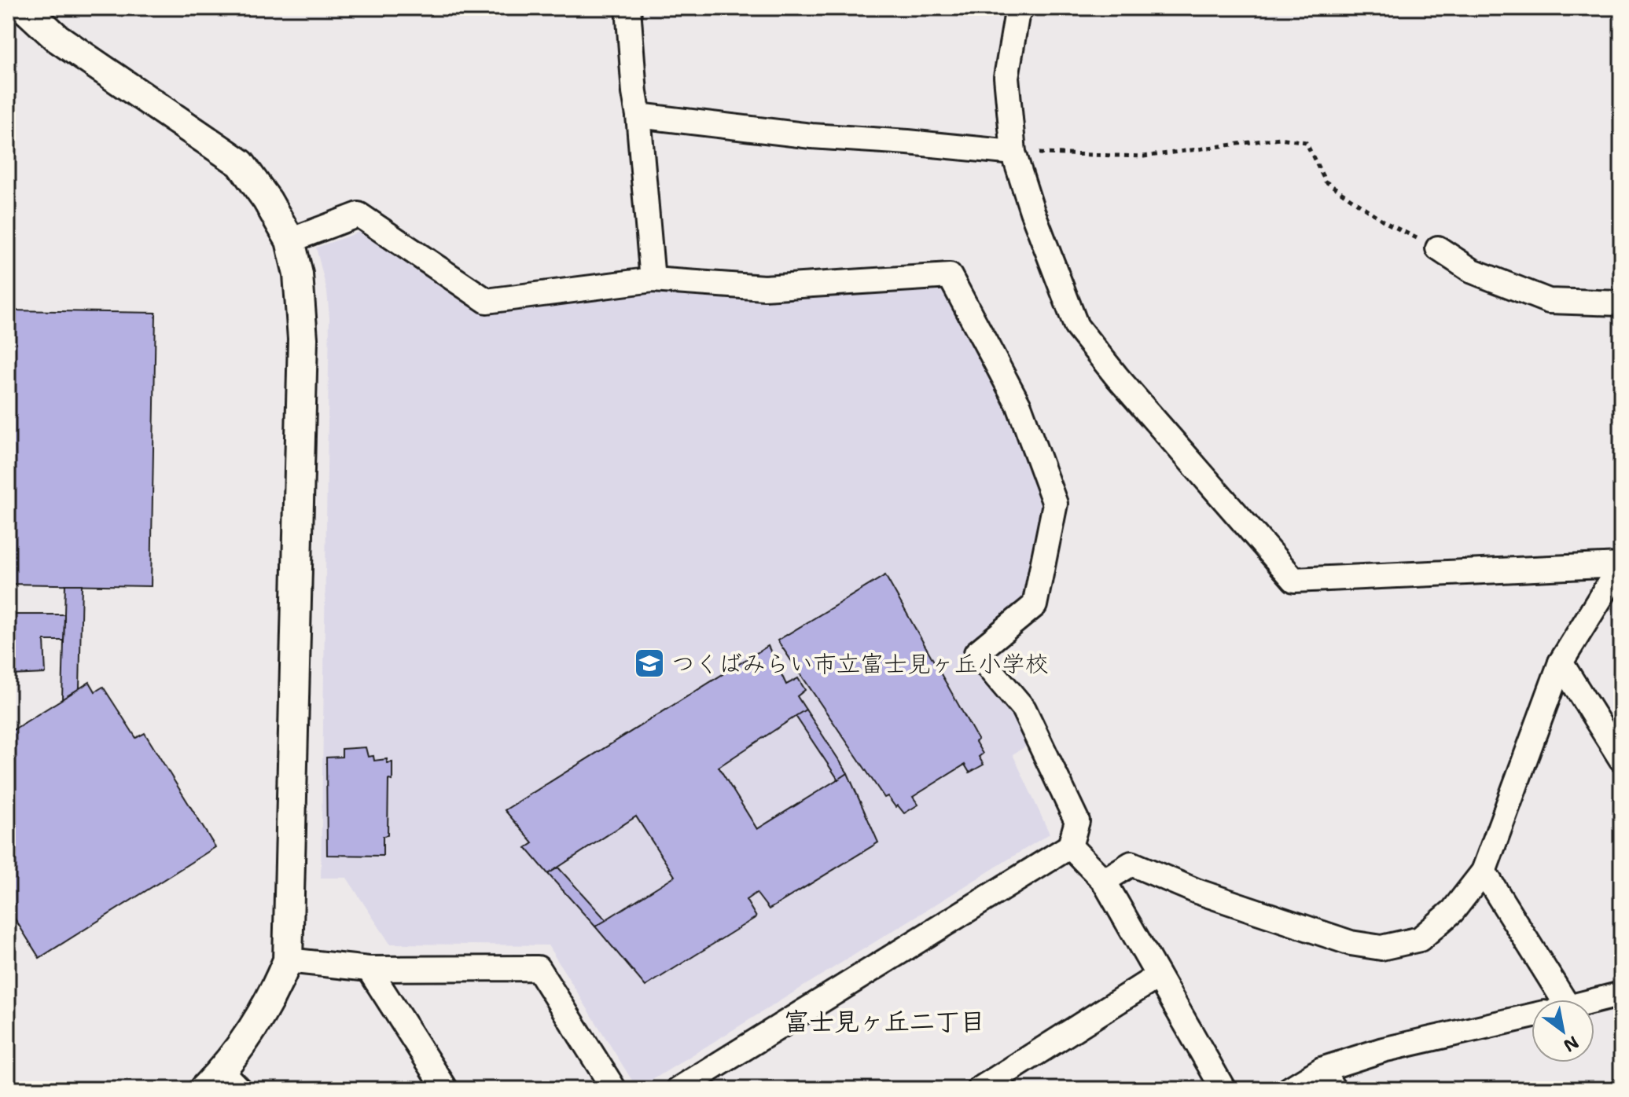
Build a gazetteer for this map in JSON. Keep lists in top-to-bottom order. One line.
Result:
{"districts":["富士見ヶ丘二丁目"],"places":{"school or university":["つくばみらい市立富士見ヶ丘小学校"]},"north":"bottom right"}
